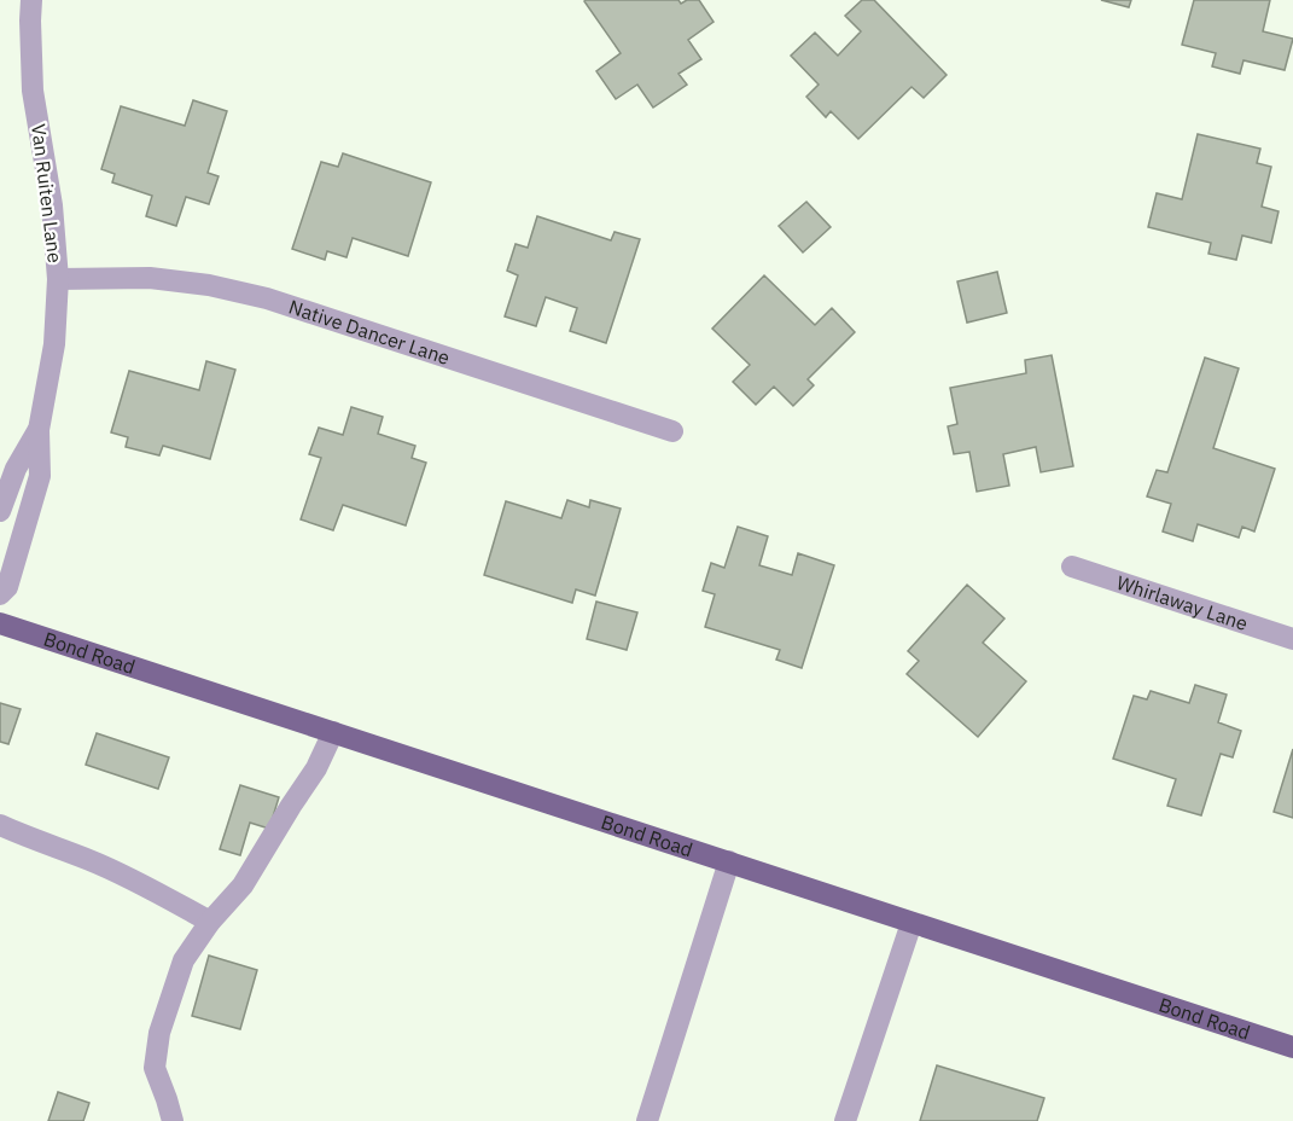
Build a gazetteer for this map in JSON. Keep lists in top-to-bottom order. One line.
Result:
{"streets":{"main road":["Bond Road"],"street":["Van Ruiten Lane","Native Dancer Lane","Whirlaway Lane"]},"crossings":[["Van Ruiten Lane","Native Dancer Lane"]]}
